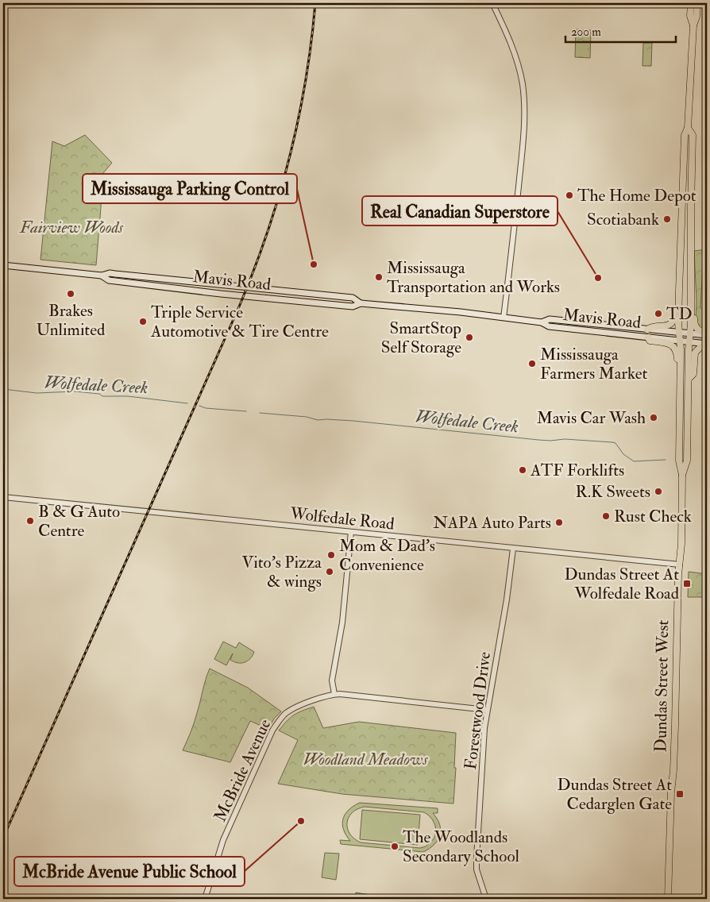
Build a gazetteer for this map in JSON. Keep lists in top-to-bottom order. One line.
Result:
{"streets":{"main road":["Mavis Road","Dundas Street West"],"street":["Wolfedale Road","Forestwood Drive","McBride Avenue"]},"crossings":[["Mavis Road","Dundas Street West"],["Wolfedale Road","Dundas Street West"],["Wolfedale Road","Forestwood Drive"],["Forestwood Drive","McBride Avenue"]],"water":["Wolfedale Creek"],"parks":["Fairview Woods","Woodland Meadows"],"places":{"other":["The Home Depot","Scotiabank","Mississauga Parking Control","Mississauga Transportation and Works","Real Canadian Superstore","Brakes Unlimited","TD","Triple Service Automotive & Tire Centre","SmartStop Self Storage","Mississauga Farmers Market","Mavis Car Wash","ATF Forklifts","R.K Sweets","Rust Check","B & G Auto Centre","NAPA Auto Parts","Mom & Dad's Convenience","Vito's Pizza & wings","McBride Avenue Public School","The Woodlands Secondary School"],"transit":["Dundas Street At Wolfedale Road","Dundas Street At Cedarglen Gate"]},"scale_bar":"200 m"}
